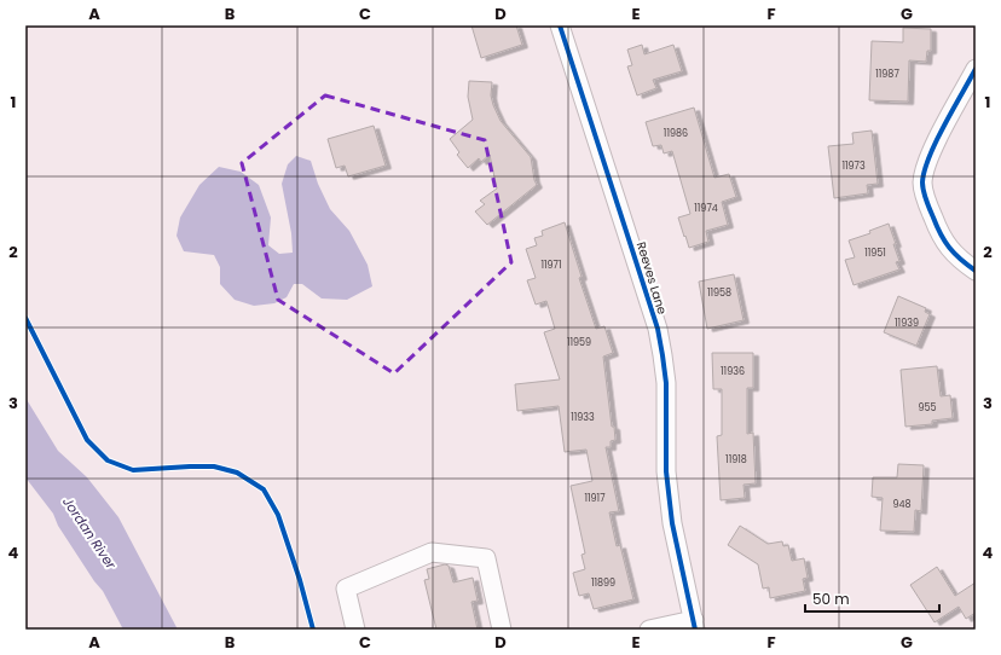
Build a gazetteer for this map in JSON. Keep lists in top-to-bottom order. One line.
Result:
{"streets":{"street":["Reeves Lane"]},"water":["Jordan River"],"house_numbers":["11987","11986","11973","11974","11951","11971","11958","11939","11959","11936","955","11933","11918","11917","948","11899"],"scale_bar":"50 m","grid":{"columns":["A","B","C","D","E","F","G"],"rows":["1","2","3","4"]}}
